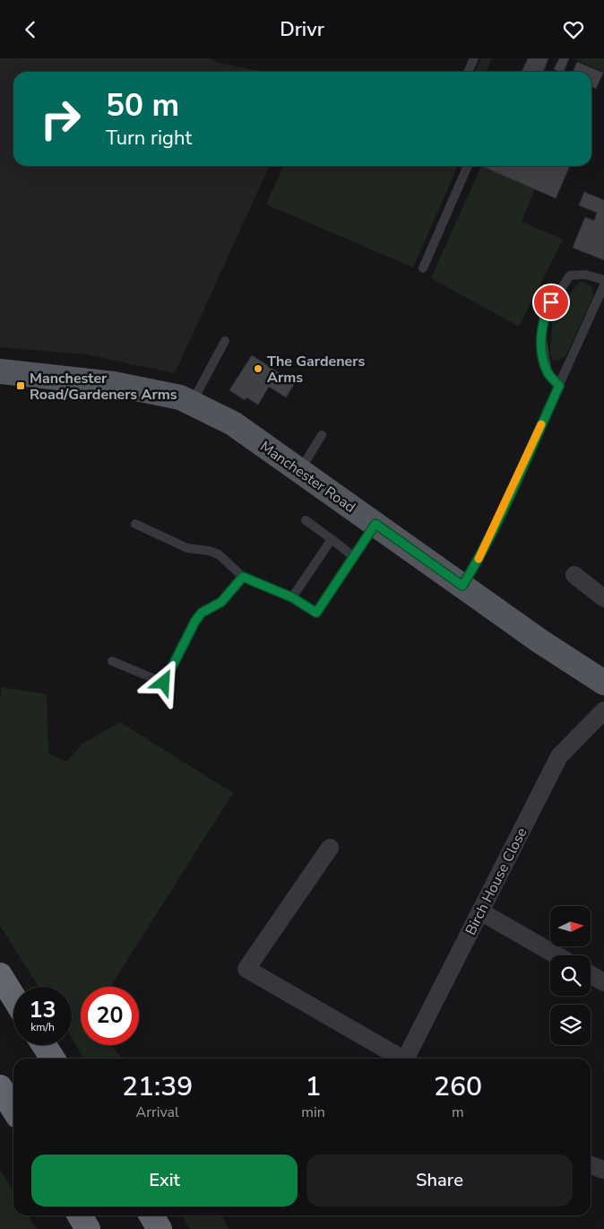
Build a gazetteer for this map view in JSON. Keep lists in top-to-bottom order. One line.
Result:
{"streets":{"main road":["Manchester Road"],"street":["Birch House Close"]},"places":{"other":["The Gardeners Arms"],"transit":["Manchester Road/Gardeners Arms"]},"north":"right","page":{"header":"Drivr","turn":["50 m","Turn right"],"speed":"13 km/h","limit":"20","eta":["21:39","Arrival","1","min","260","m"],"buttons":["Exit","Share"]}}
